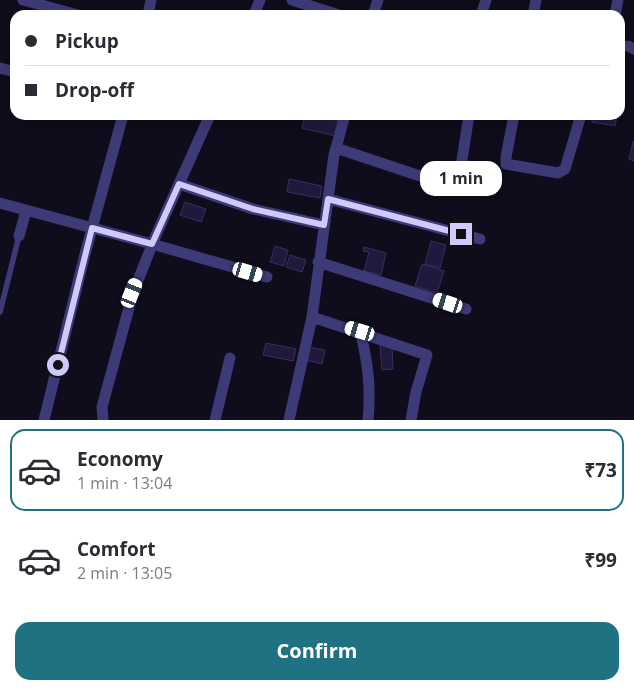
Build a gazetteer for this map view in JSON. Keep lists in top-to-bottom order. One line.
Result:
{"page":{"banner":["Pickup","Drop-off"],"bubble":"1 min","list":[{"name":"Economy","note":"1 min · 13:04","value":"₹73"},{"name":"Comfort","note":"2 min · 13:05","value":"₹99"}],"buttons":"Confirm"}}
